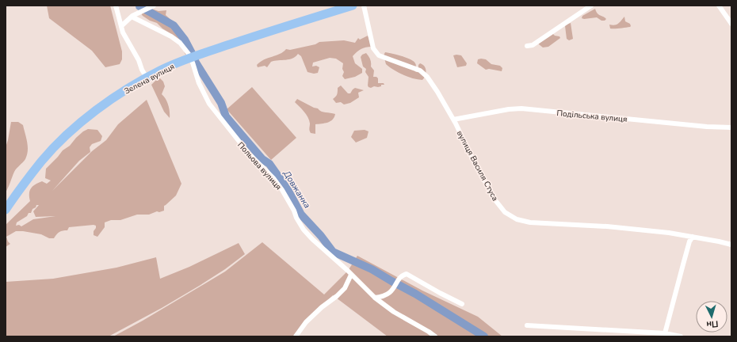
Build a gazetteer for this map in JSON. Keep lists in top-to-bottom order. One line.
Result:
{"streets":{"highway":["Зелена вулиця"],"street":["Подільська вулиця","Польова вулиця","вулиця Василя Стуса"]},"crossings":[["Подільська вулиця","вулиця Василя Стуса"]],"water":["Довжанка"],"north":"bottom"}
